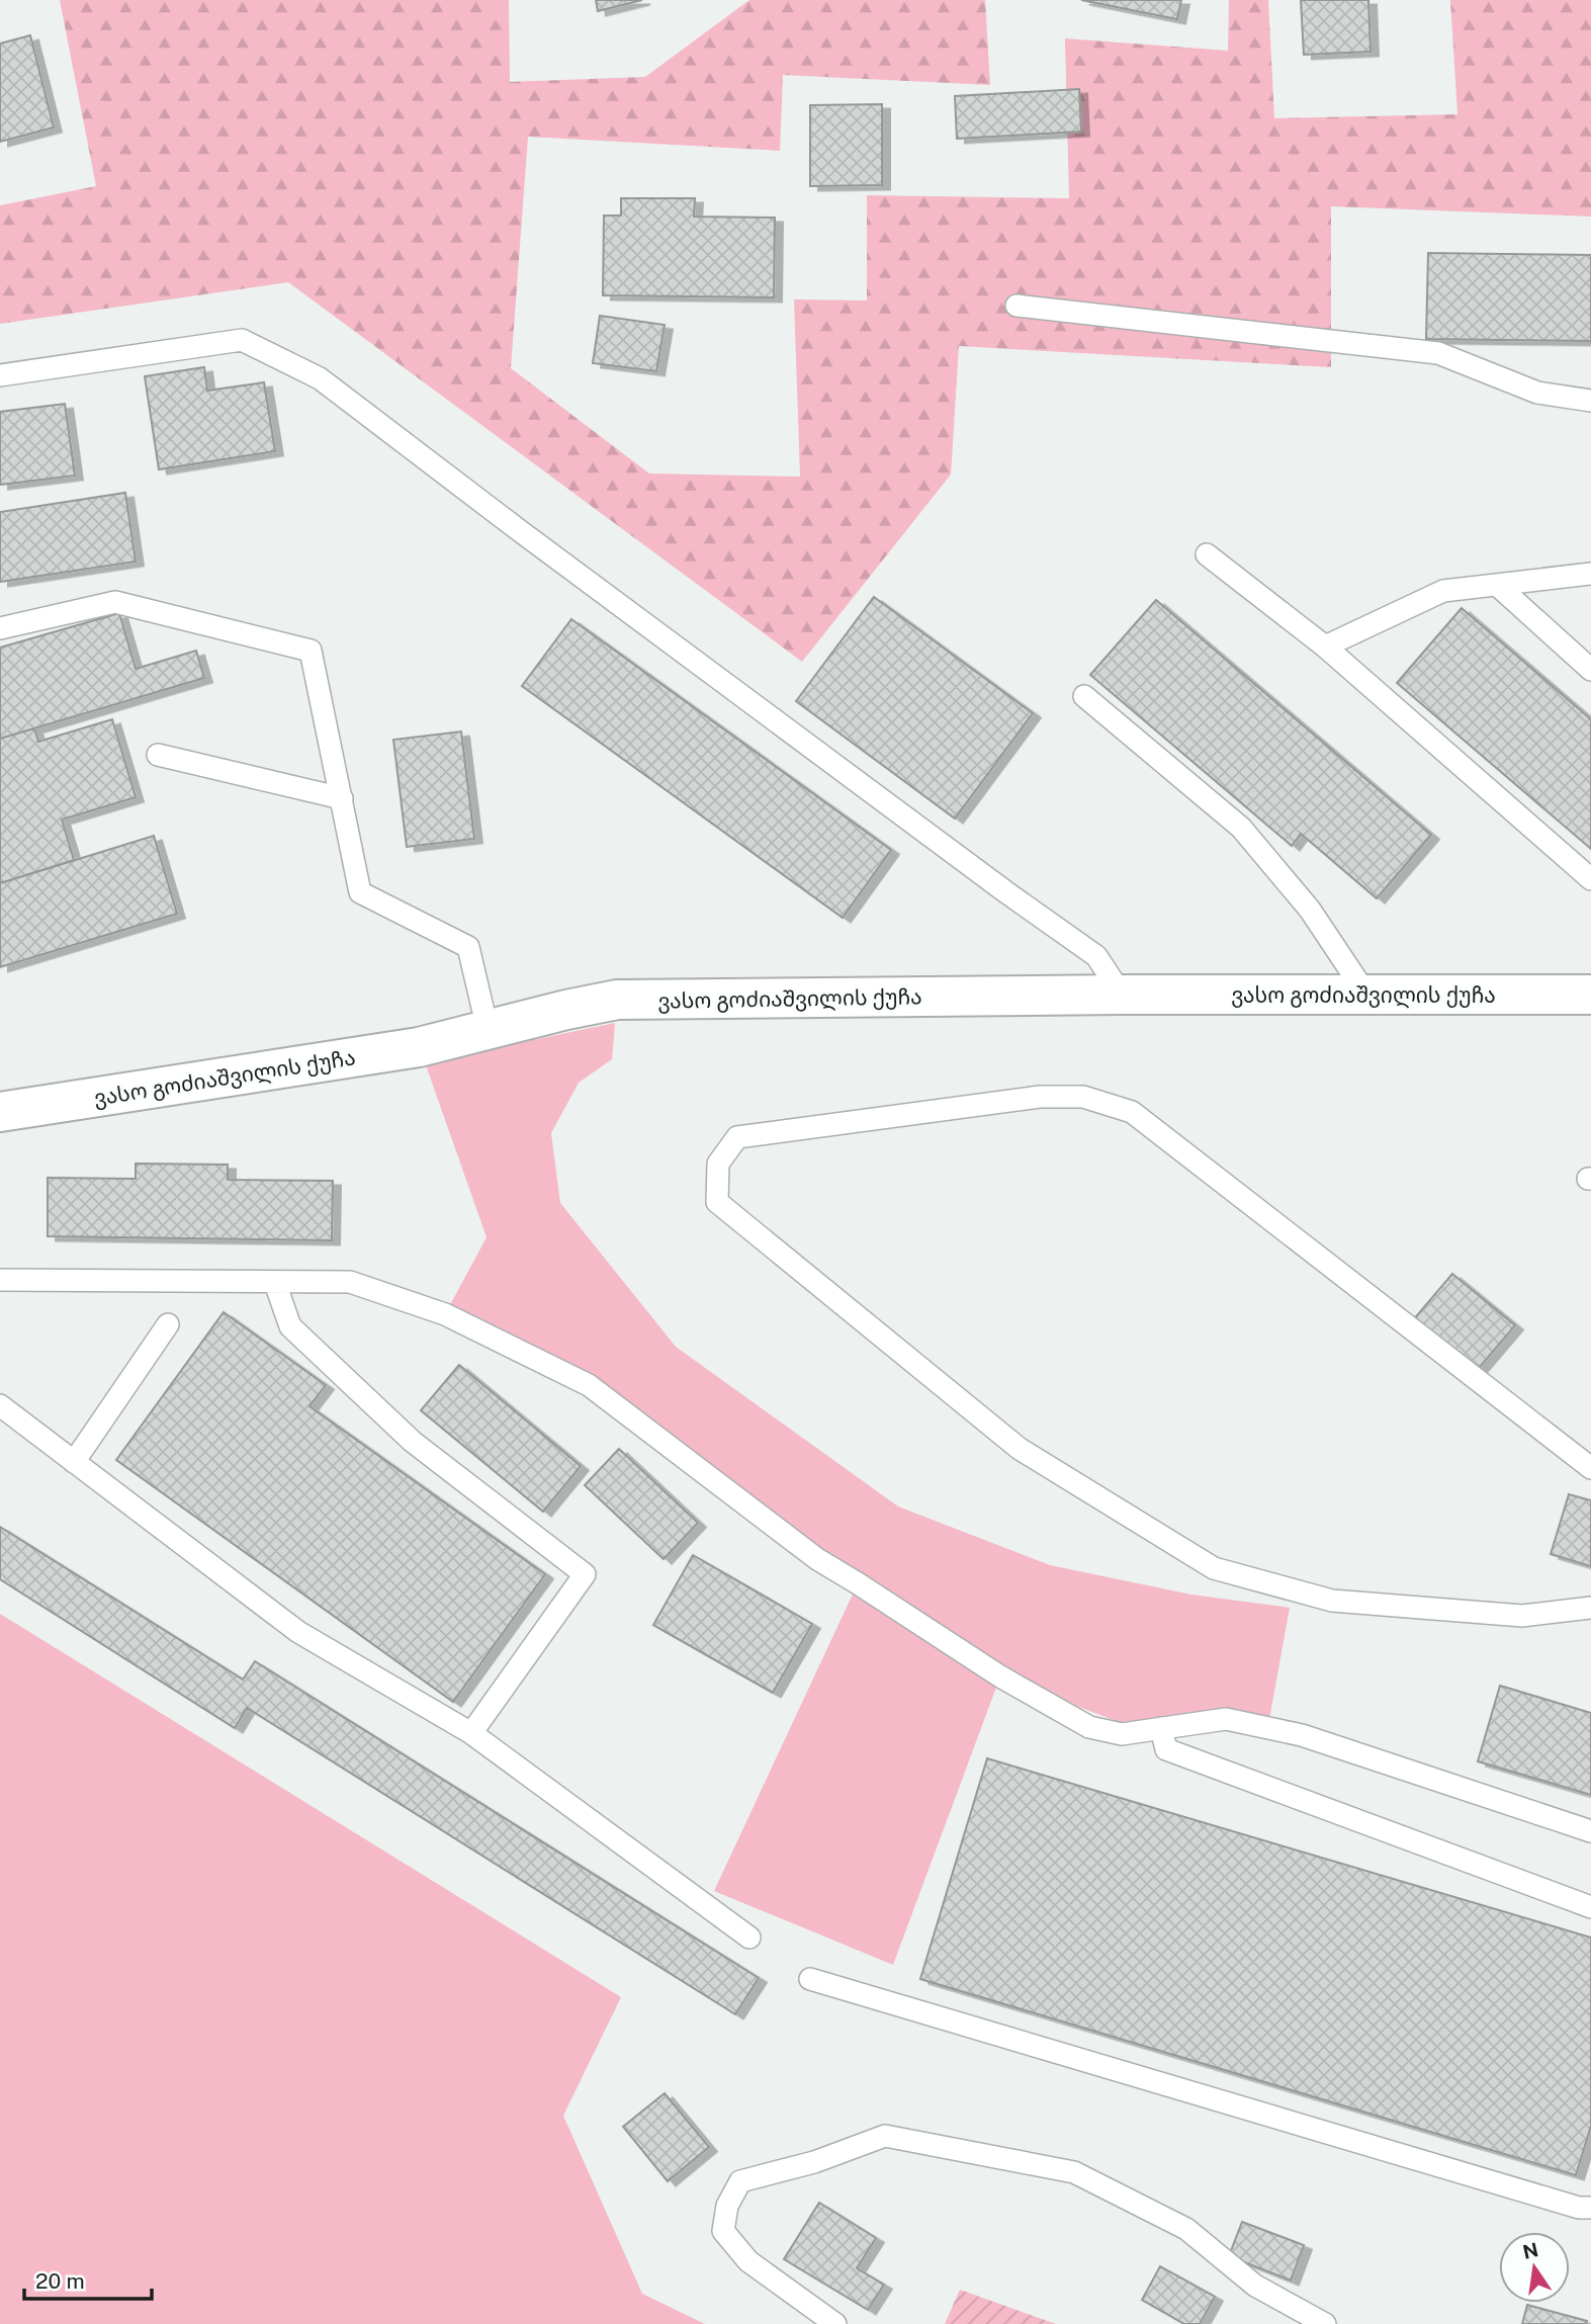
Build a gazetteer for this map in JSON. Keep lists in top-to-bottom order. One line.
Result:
{"streets":{"street":["ვასო გოძიაშვილის ქუჩა"]},"scale_bar":"20 m","north":"top"}
